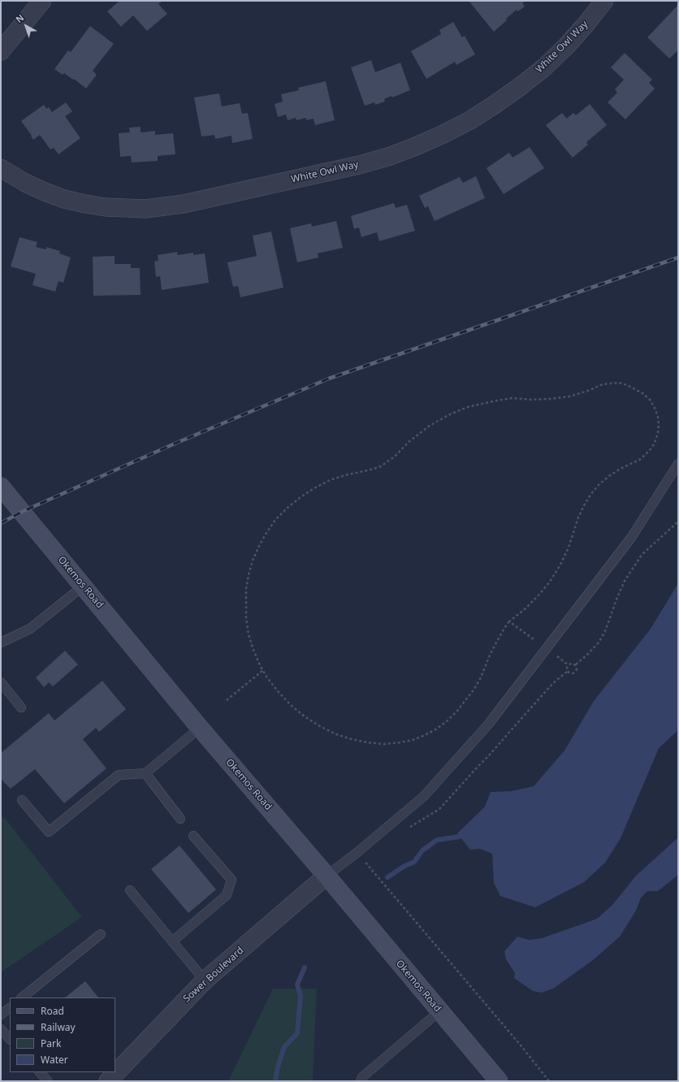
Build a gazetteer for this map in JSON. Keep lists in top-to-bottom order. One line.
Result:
{"streets":{"main road":["Okemos Road"],"street":["White Owl Way","Sower Boulevard"]},"crossings":[["Okemos Road","Sower Boulevard"]],"legend":["Road","Railway","Park","Water"],"north":"top left"}
